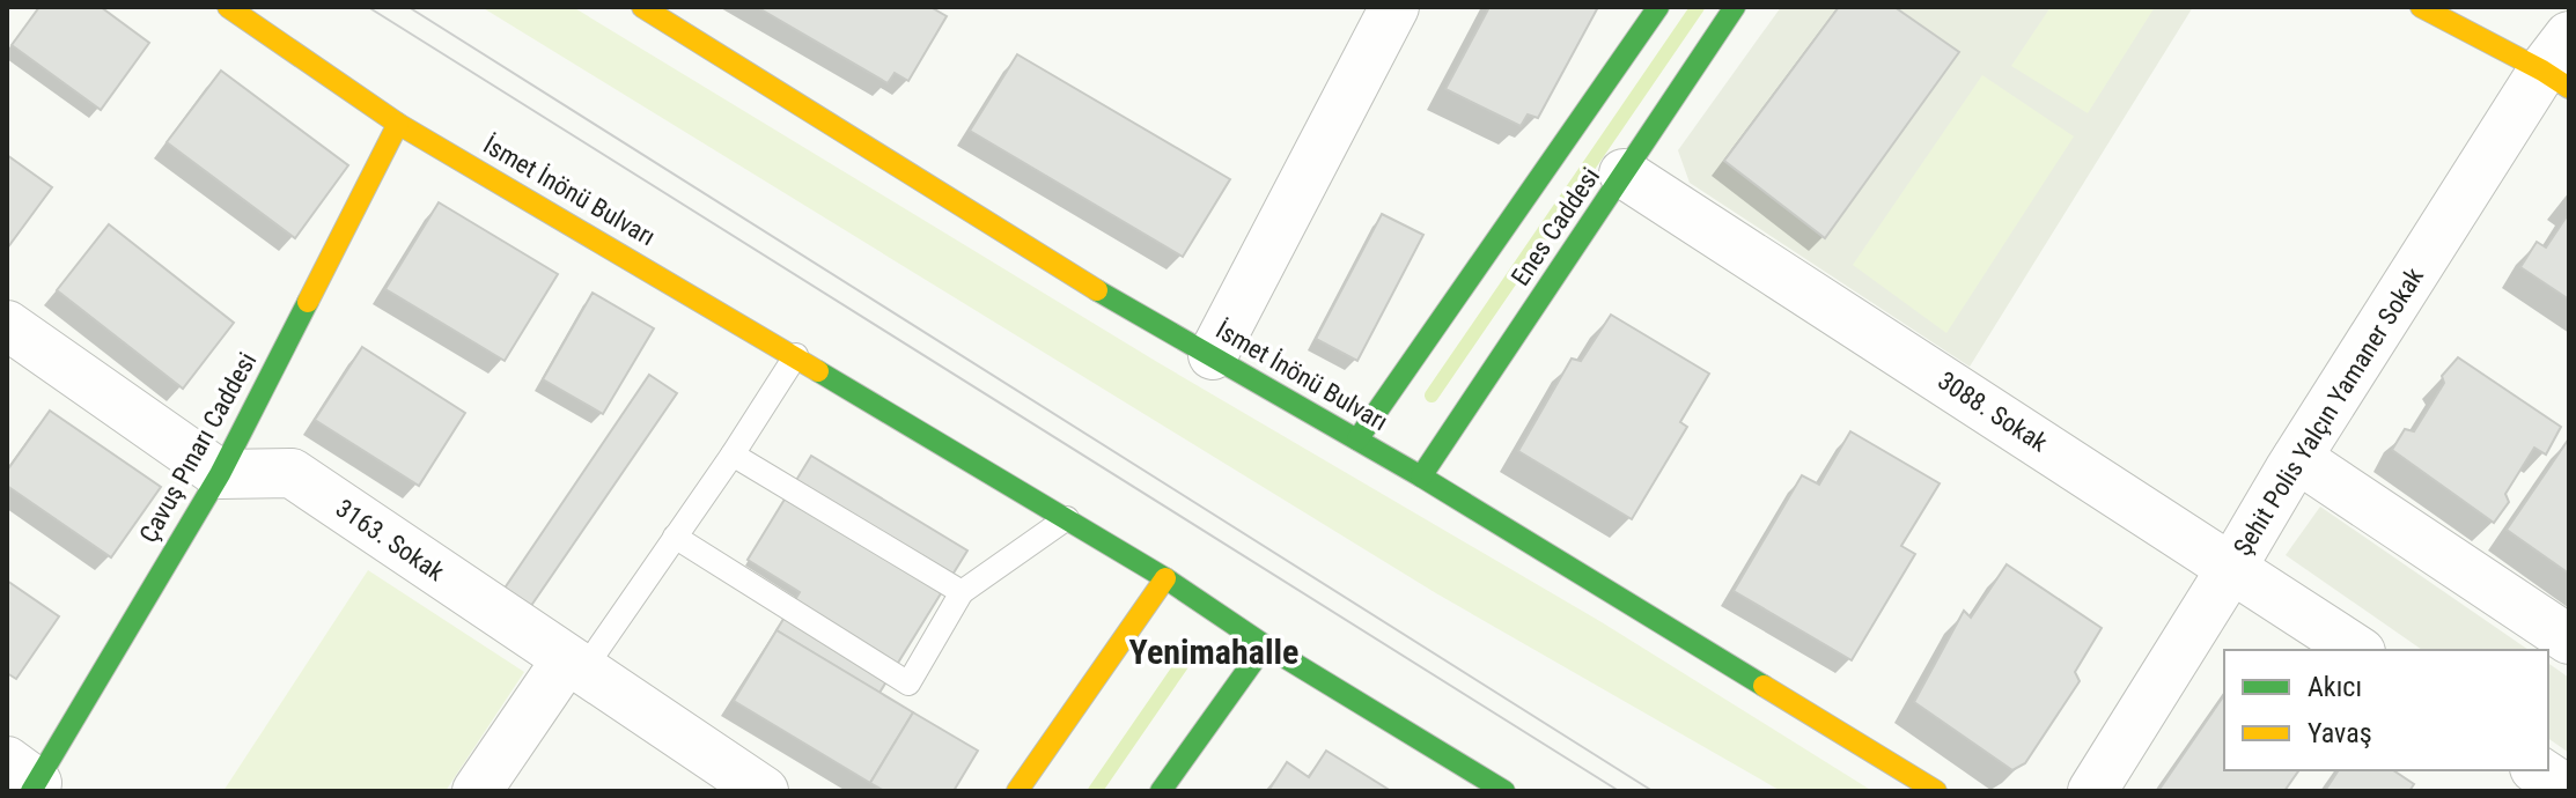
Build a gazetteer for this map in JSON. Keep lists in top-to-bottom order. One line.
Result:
{"streets":{"main road":["İsmet İnönü Bulvarı","Enes Caddesi","Çavuş Pınarı Caddesi"],"street":["3088. Sokak","Şehit Polis Yalçın Yamaner Sokak","3163. Sokak"]},"crossings":[["İsmet İnönü Bulvarı","Enes Caddesi"],["İsmet İnönü Bulvarı","Çavuş Pınarı Caddesi"],["Enes Caddesi","3088. Sokak"],["3088. Sokak","Şehit Polis Yalçın Yamaner Sokak"],["Çavuş Pınarı Caddesi","3163. Sokak"]],"districts":["Yenimahalle"],"legend":["Akıcı","Yavaş"]}
